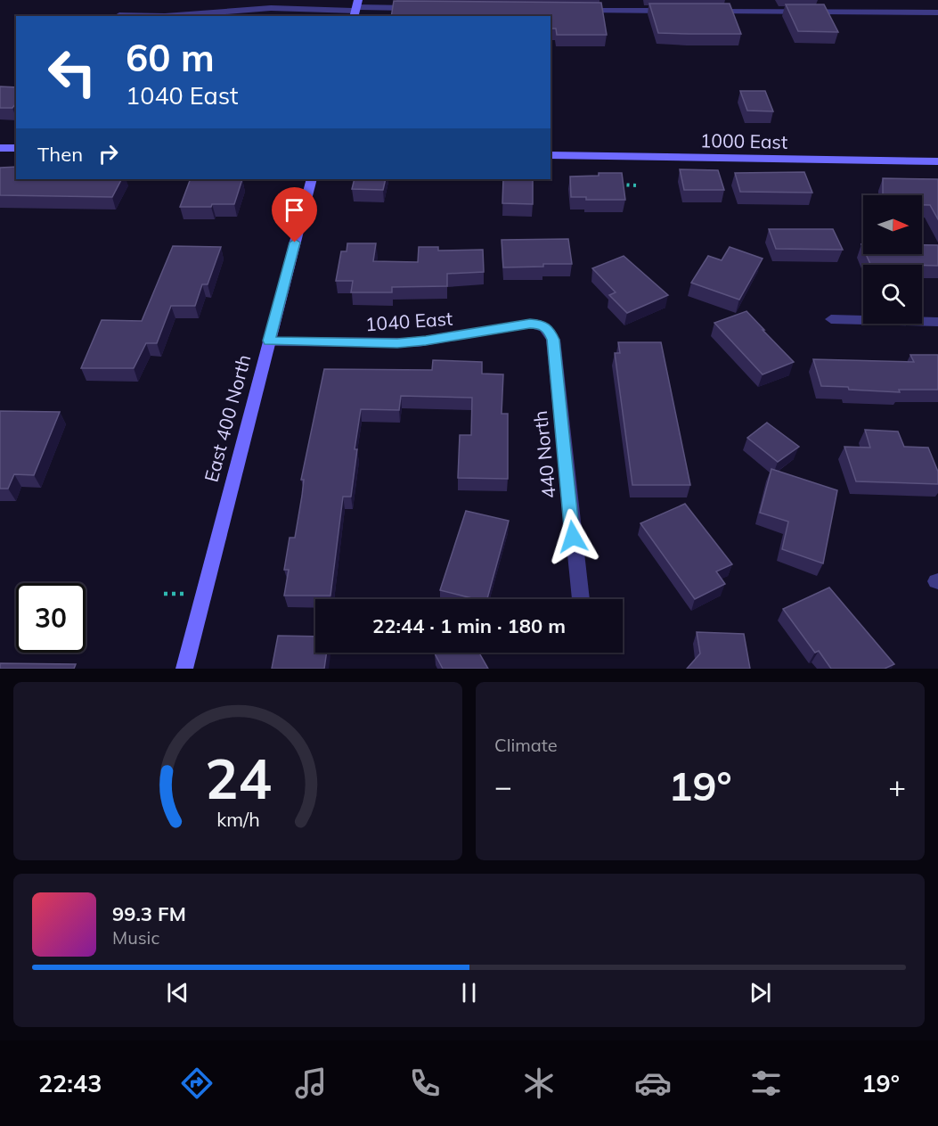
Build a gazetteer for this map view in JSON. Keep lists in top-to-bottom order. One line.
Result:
{"streets":{"street":["1000 East","1040 East","East 400 North","440 North"]},"crossings":[["1040 East","East 400 North"],["1040 East","440 North"]],"north":"right","page":{"turn":["60 m","1040 East"],"then":"Then","limit":"30","trip":"22:44 · 1 min · 180 m","tile":"Climate","heat":["−","19°","+"],"song":["99.3 FM","Music"],"tabs":["22:43","19°"],"gauge":["24","km/h"]}}
